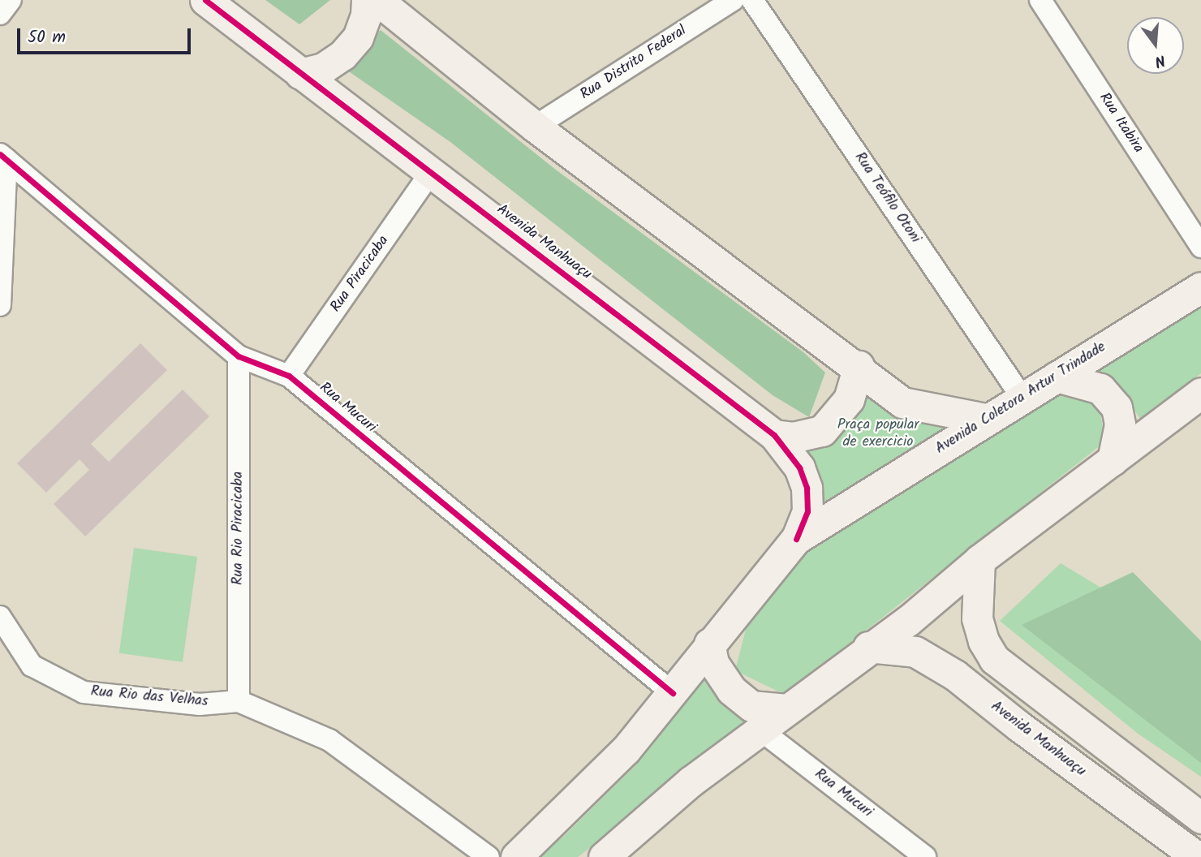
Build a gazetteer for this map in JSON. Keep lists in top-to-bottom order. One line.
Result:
{"streets":{"main road":["Avenida Manhuaçu","Avenida Coletora Artur Trindade"],"street":["Rua Distrito Federal","Rua Itabira","Rua Teófilo Otoni","Rua Piracicaba","Rua Mucuri","Rua Rio Piracicaba","Rua Rio das Velhas"]},"crossings":[["Rua Teófilo Otoni","Avenida Coletora Artur Trindade"],["Avenida Manhuaçu","Rua Piracicaba"],["Avenida Manhuaçu","Avenida Coletora Artur Trindade"],["Rua Piracicaba","Rua Mucuri"],["Avenida Coletora Artur Trindade","Rua Mucuri"],["Rua Mucuri","Rua Rio Piracicaba"],["Rua Rio Piracicaba","Rua Rio das Velhas"]],"parks":["Praça popular de exercicio"],"scale_bar":"50 m","north":"bottom"}
